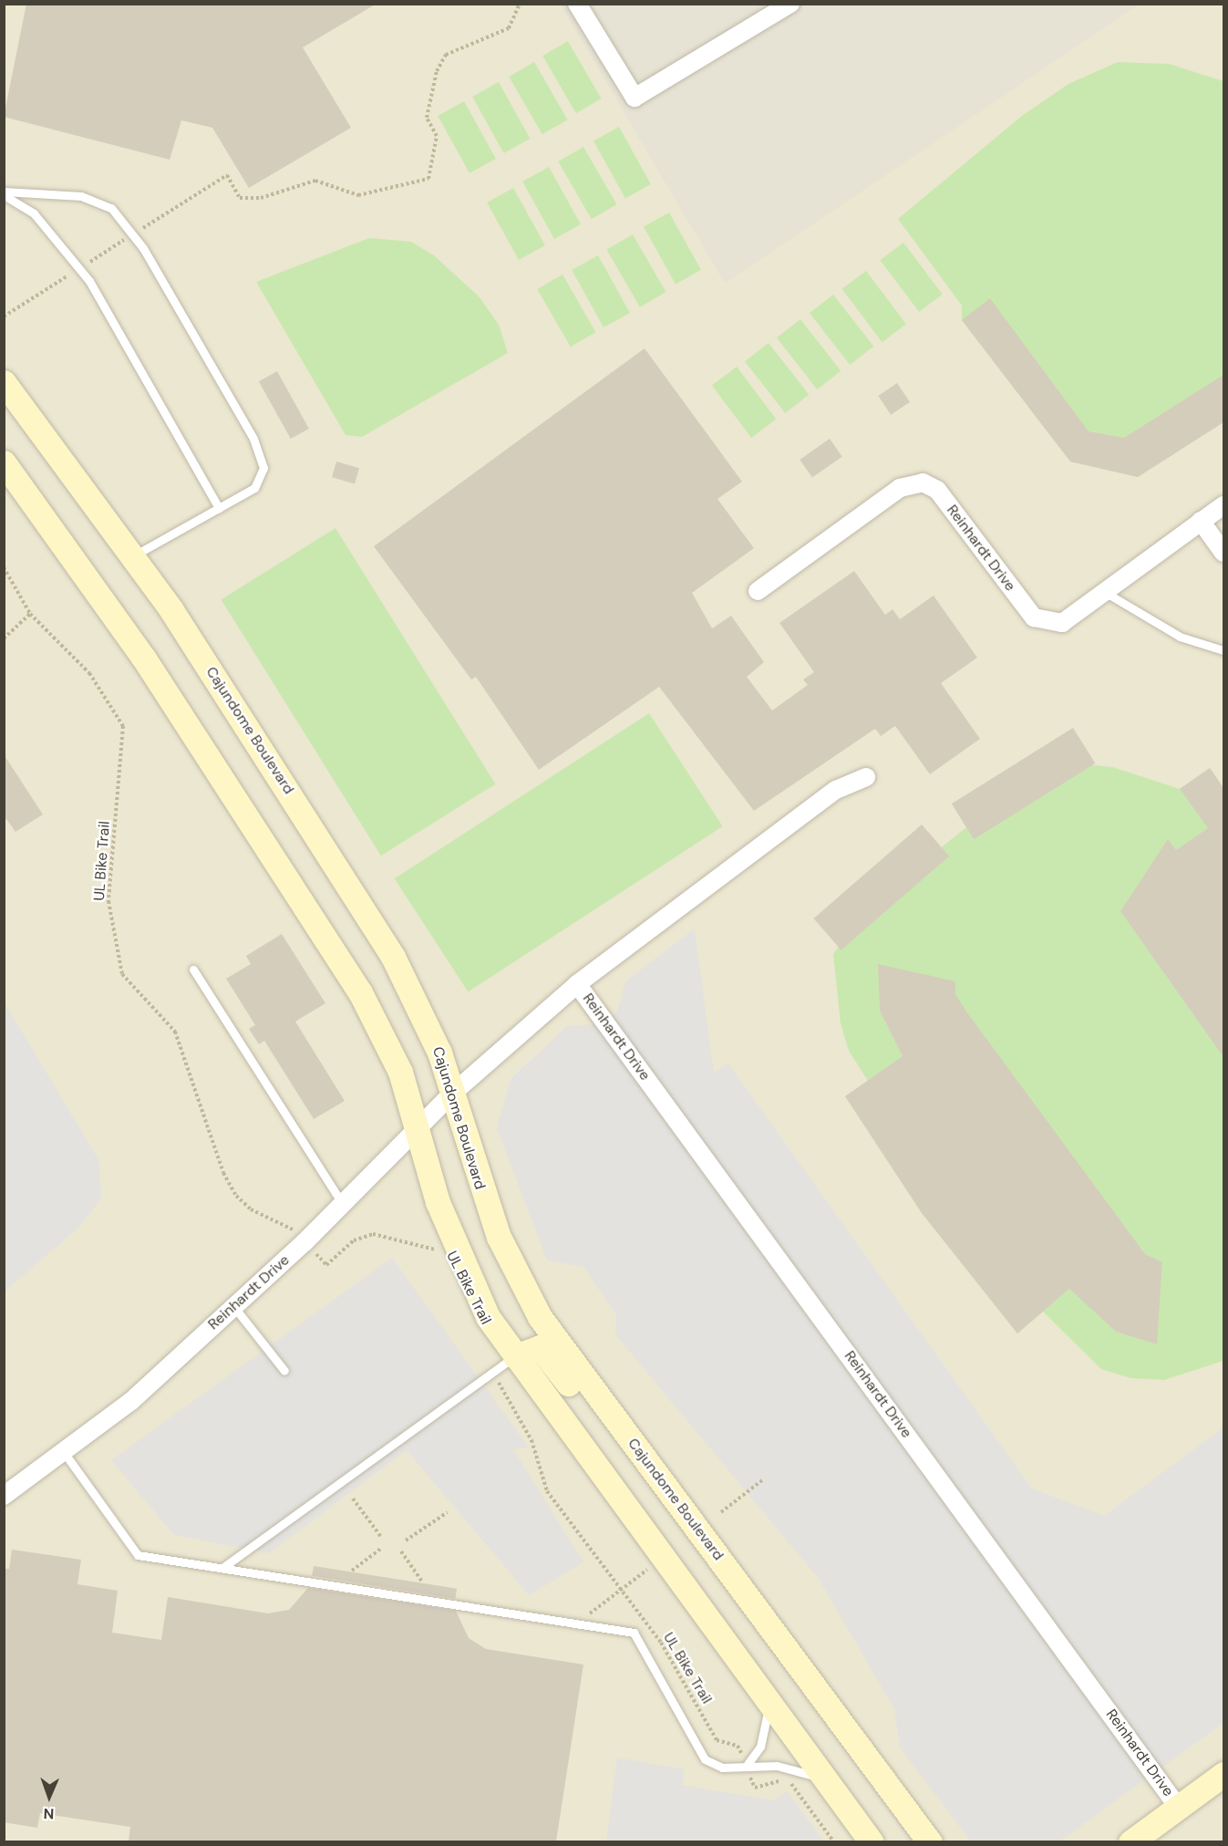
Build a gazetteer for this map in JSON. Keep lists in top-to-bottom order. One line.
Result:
{"streets":{"street":["Reinhardt Drive","Cajundome Boulevard"],"path":["UL Bike Trail"]},"crossings":[["Reinhardt Drive","Cajundome Boulevard"],["Reinhardt Drive","UL Bike Trail"]],"north":"bottom"}
